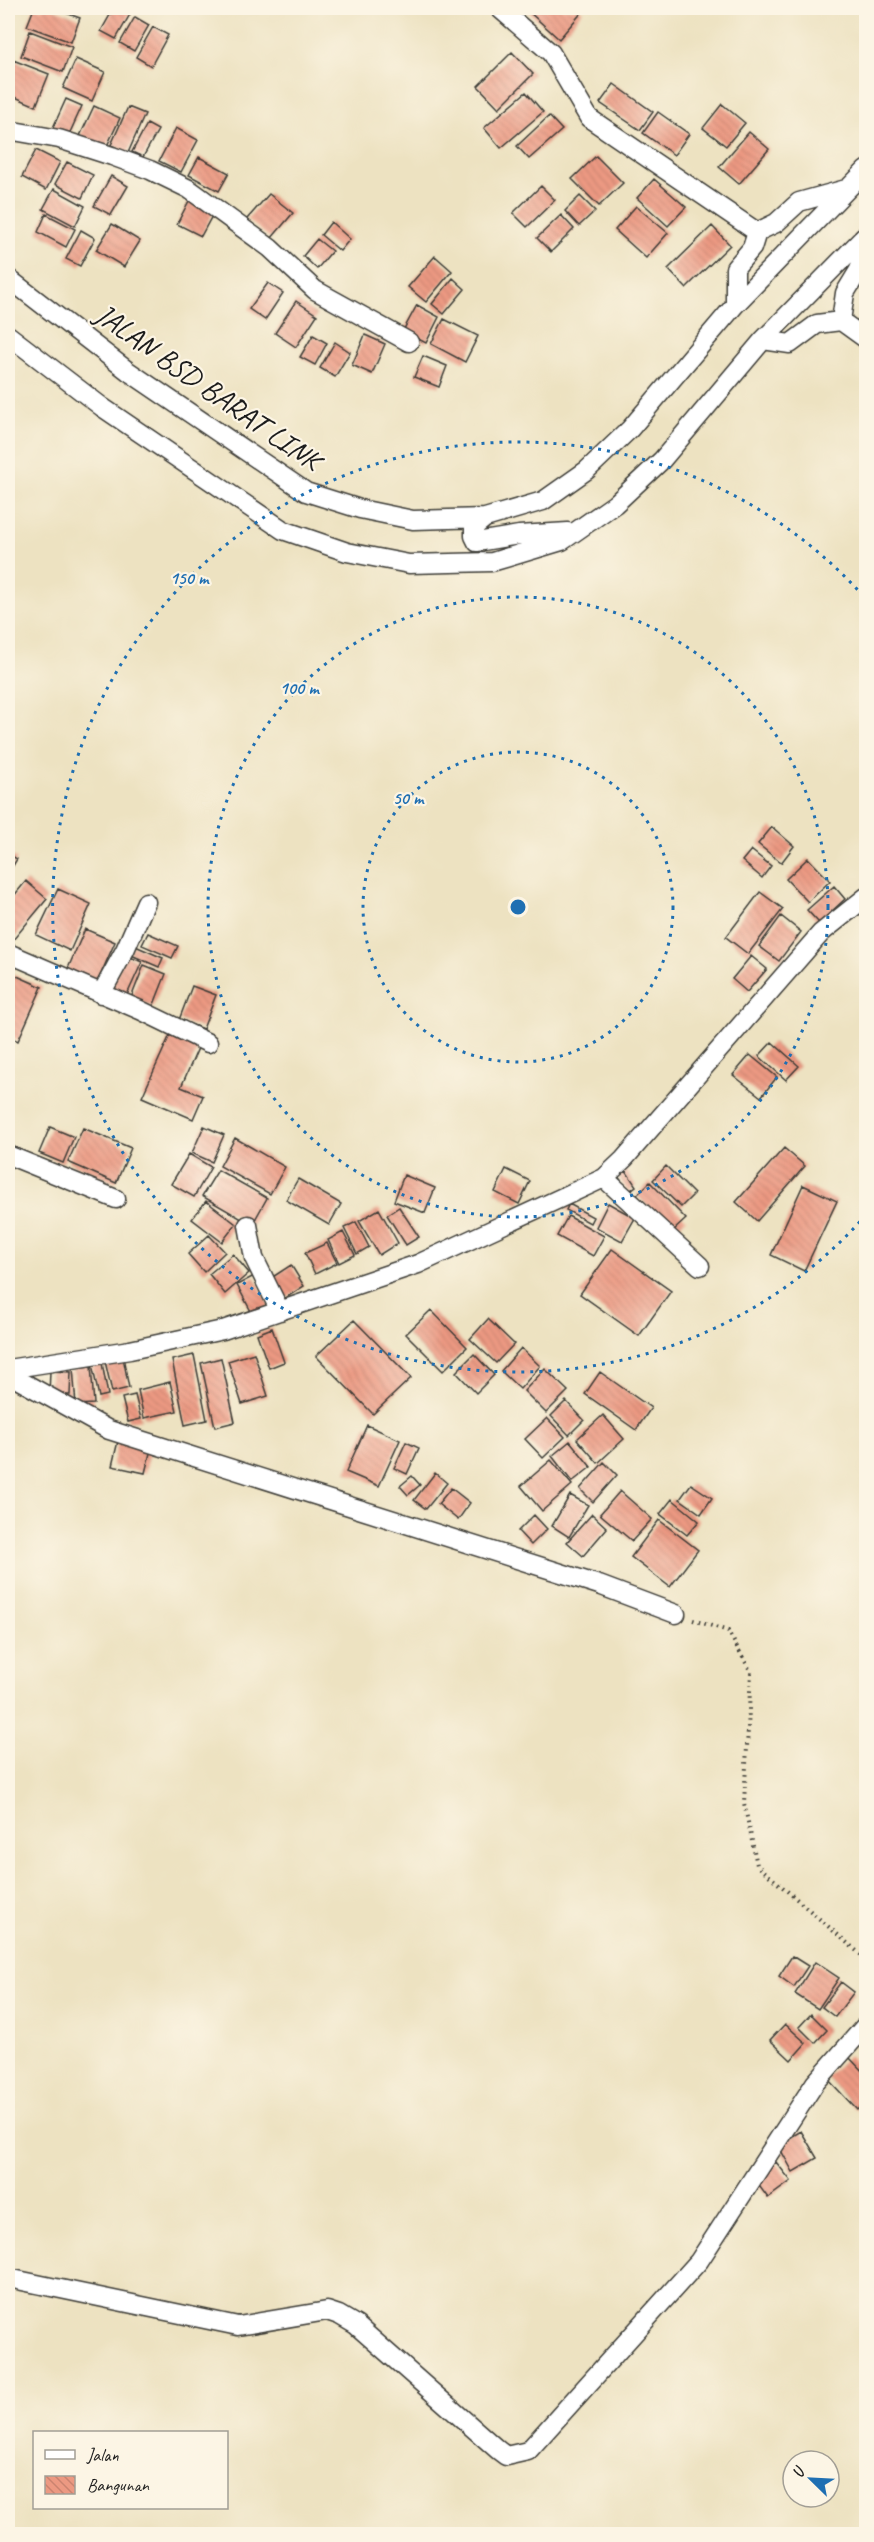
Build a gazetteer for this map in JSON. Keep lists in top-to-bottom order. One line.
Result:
{"streets":{"street":["JALAN BSD BARAT LINK"]},"legend":["Jalan","Bangunan"],"north":"top left","rings":["150 m","100 m","50 m"]}
